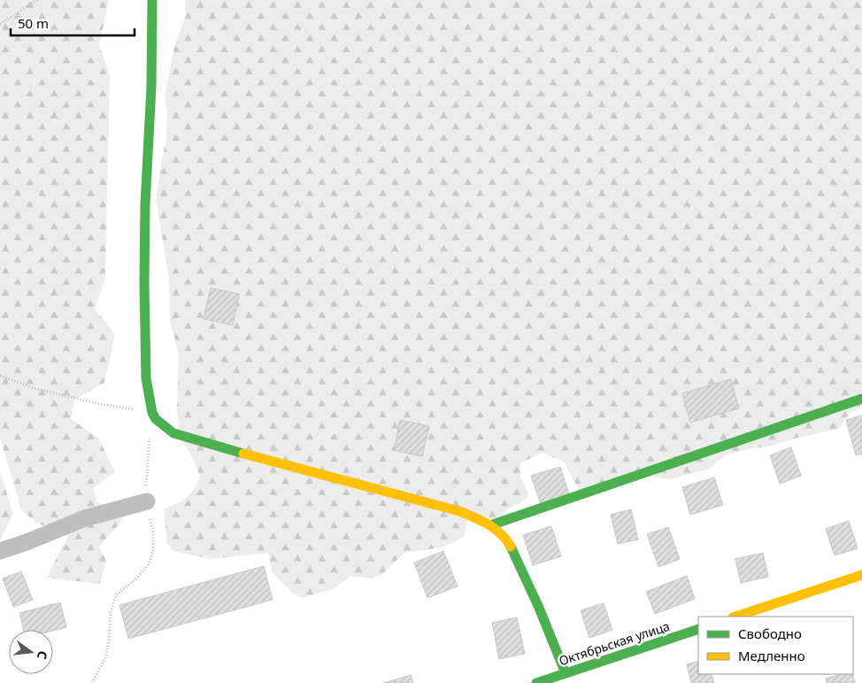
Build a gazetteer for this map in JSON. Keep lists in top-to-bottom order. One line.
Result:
{"streets":{"street":["Октябрьская улица"]},"legend":["Свободно","Медленно"],"scale_bar":"50 m","north":"right"}
